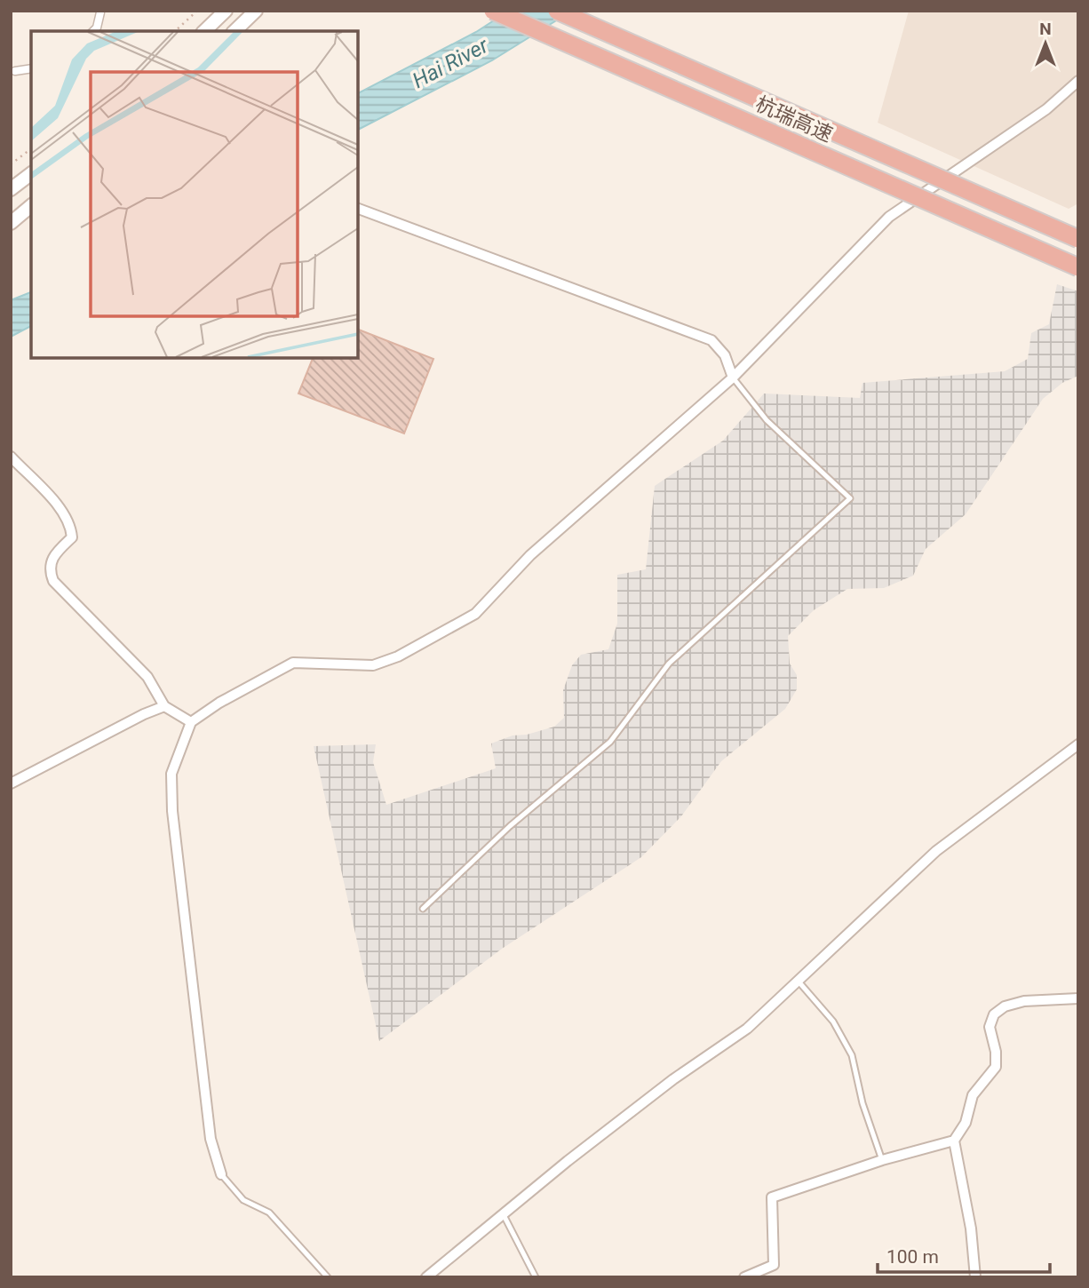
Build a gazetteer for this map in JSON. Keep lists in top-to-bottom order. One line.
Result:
{"streets":{"highway":["杭瑞高速"]},"water":["Hai River"],"scale_bar":"100 m","north":"top"}
